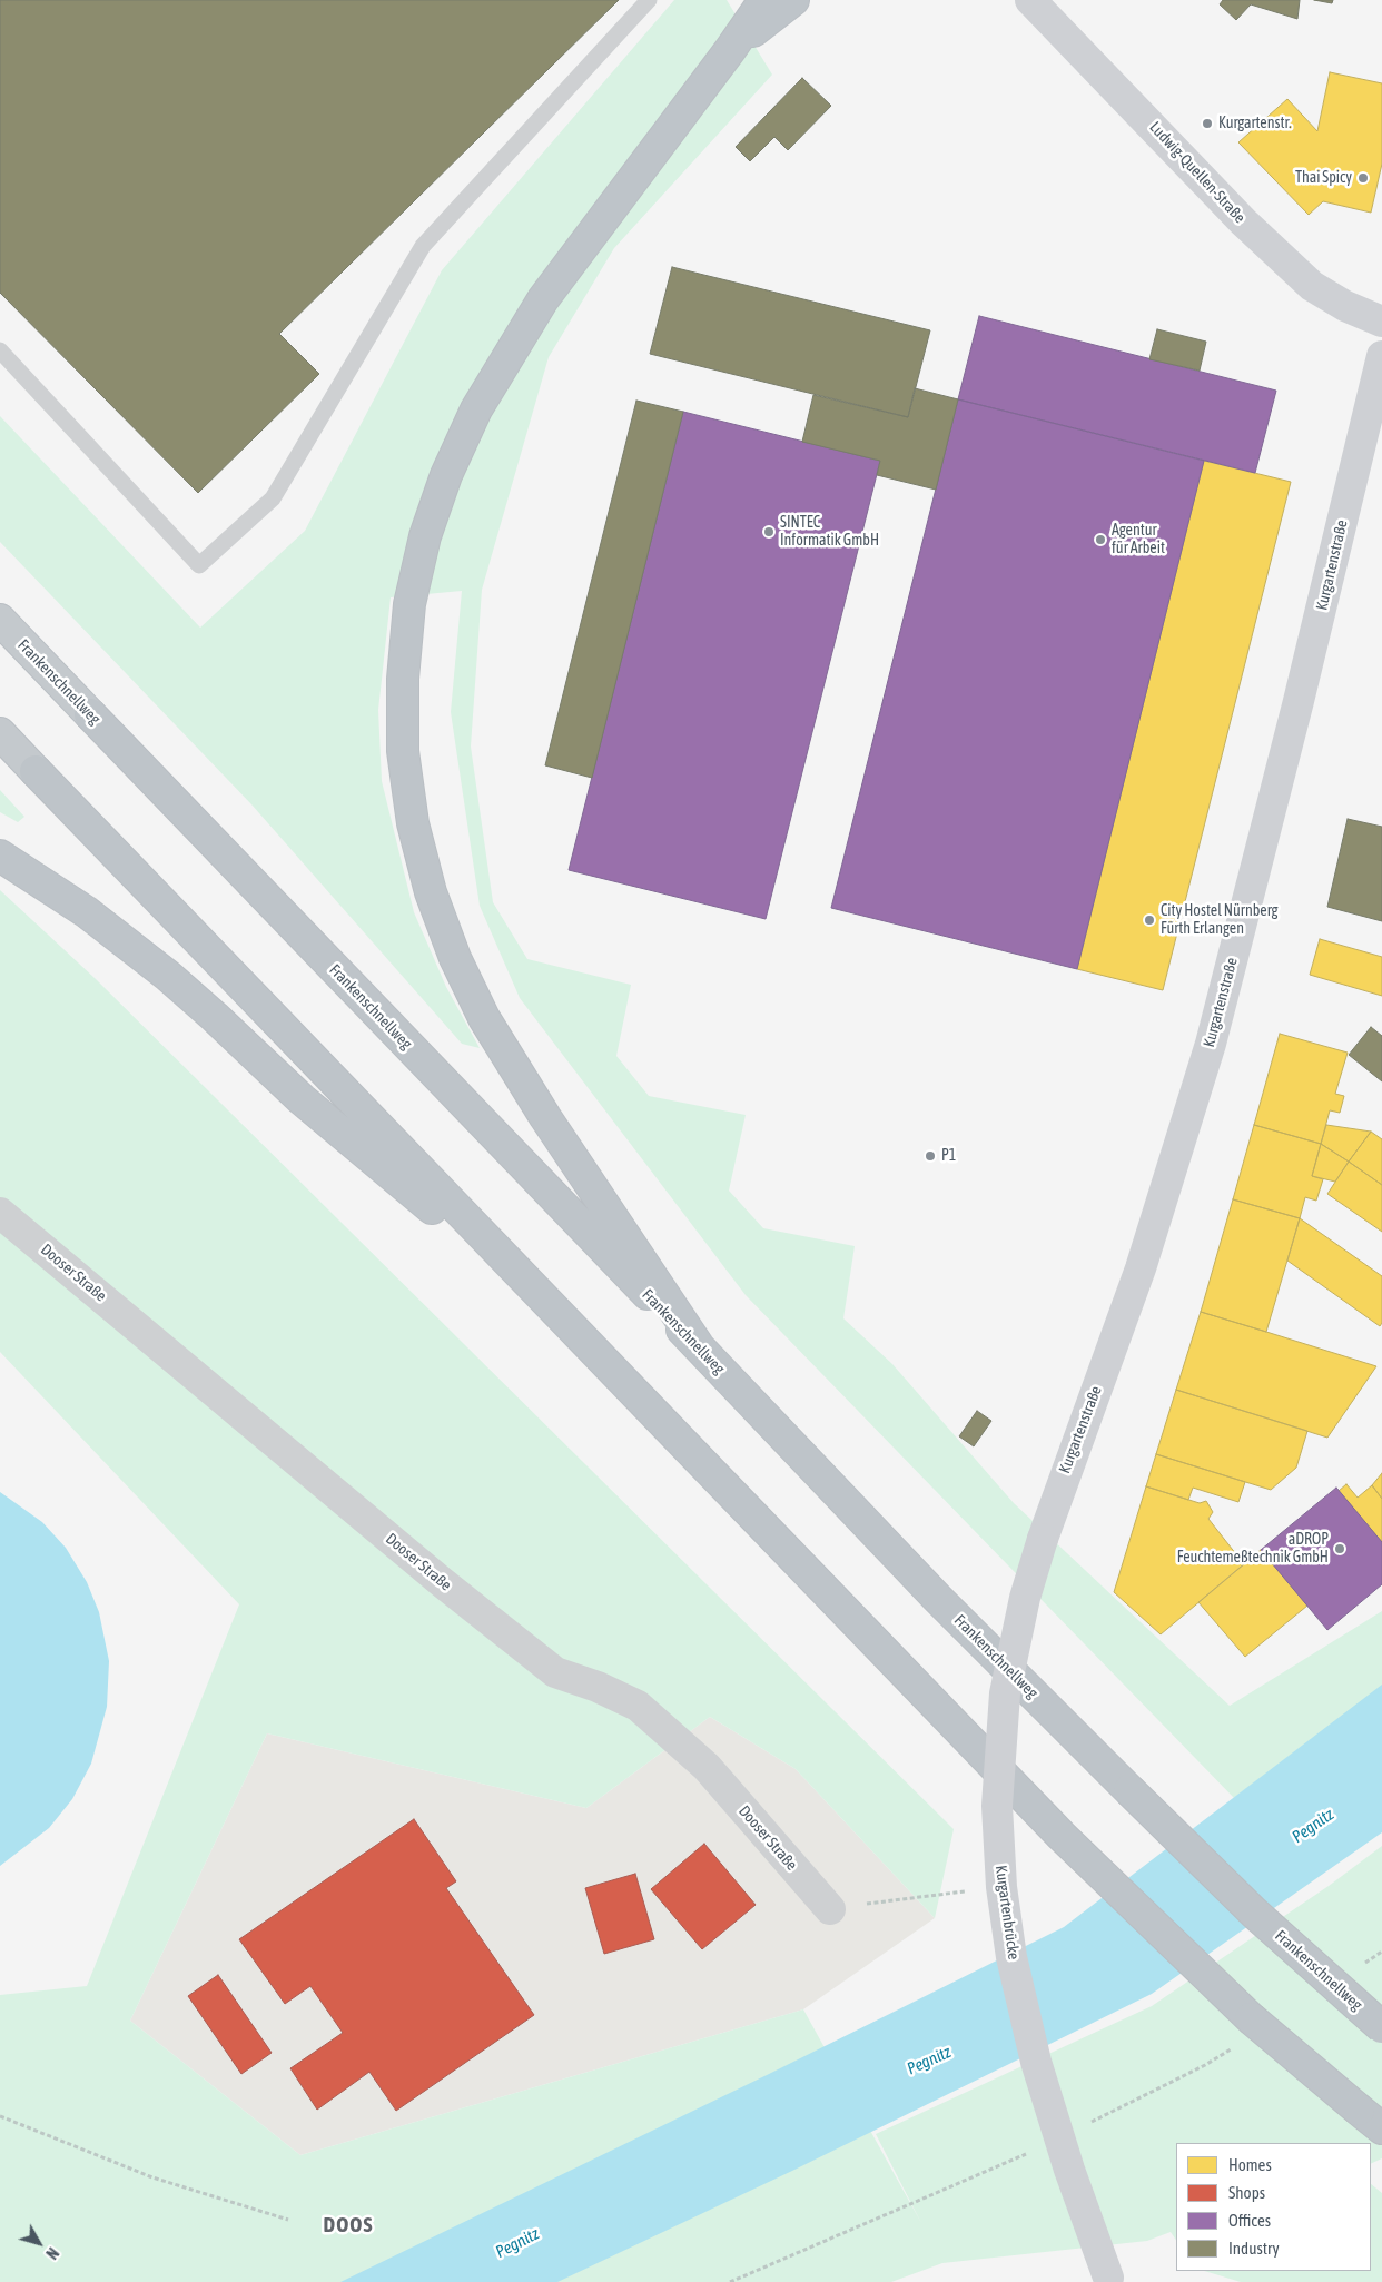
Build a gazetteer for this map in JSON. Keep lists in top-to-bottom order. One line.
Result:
{"streets":{"highway":["Frankenschnellweg"],"main road":["Ludwig-Quellen-Straße","Kurgartenstraße","Kurgartenbrücke"],"street":["Dooser Straße"]},"crossings":[["Kurgartenstraße","Kurgartenbrücke"]],"districts":["DOOS"],"water":["Pegnitz"],"places":["Kurgartenstr.","Thai Spicy","SINTEC Informatik GmbH","Agentur für Arbeit","City Hostel Nürnberg Fürth Erlangen","P1","aDROP Feuchtemeßtechnik GmbH"],"legend":["Homes","Shops","Offices","Industry"],"north":"bottom right"}
